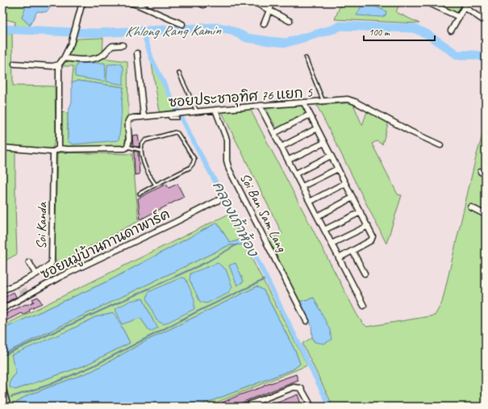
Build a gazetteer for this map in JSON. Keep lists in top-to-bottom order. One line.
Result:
{"streets":{"street":["ซอยประชาอุทิศ 76 แยก 5","Soi Ban Sam Lang","Soi Kanda","ซอยหมู่บ้านกานดาพาร์ค"]},"crossings":[["ซอยประชาอุทิศ 76 แยก 5","Soi Ban Sam Lang"]],"water":["Khlong Rang Kamin","คลองเก้าห้อง"],"scale_bar":"100 m"}
